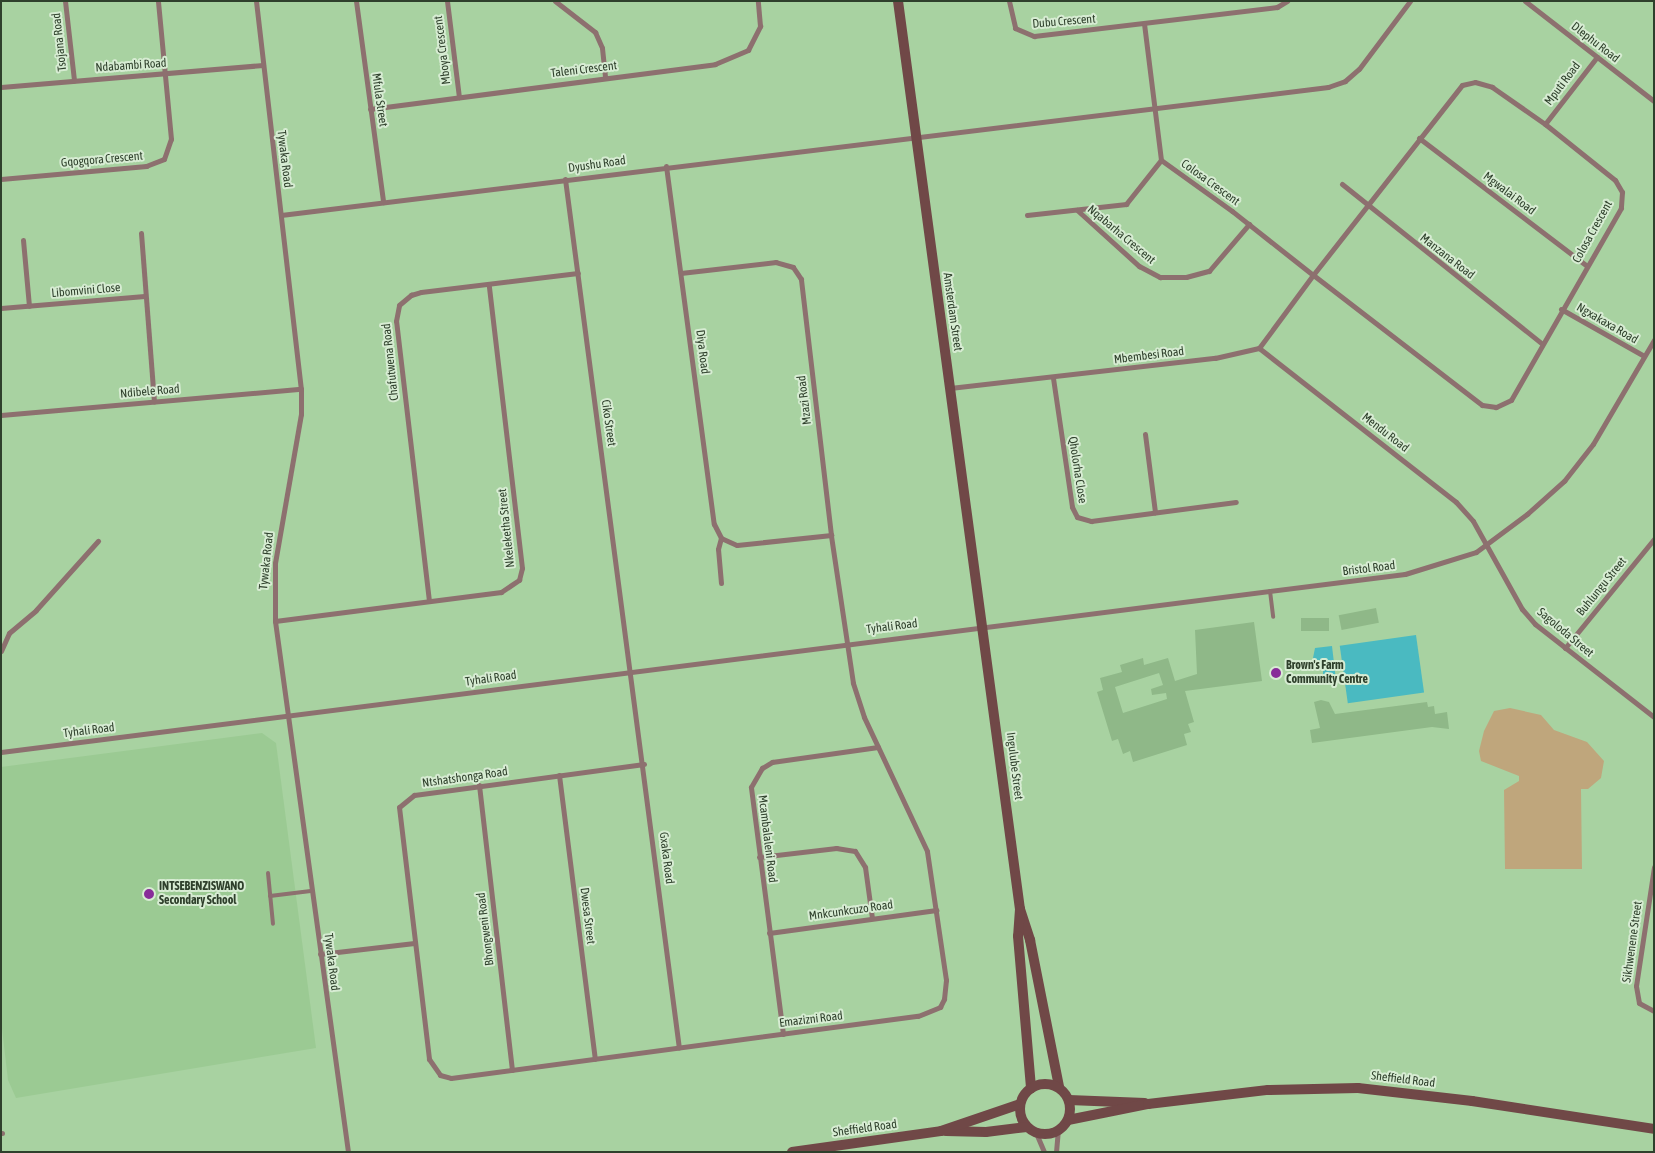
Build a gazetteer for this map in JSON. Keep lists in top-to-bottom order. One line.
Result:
{"streets":{"street":["Dubu Crescent","Tsojana Road","Dlephu Road","Mboya Crescent","Ndabambi Road","Taleni Crescent","Mputi Road","Mfula Street","Tywaka Road","Gqogqora Crescent","Dyushu Road","Colosa Crescent","Mgwalai Road","Nqabarha Crescent","Manzana Road","Libomvini Close","Amsterdam Street","Ngxakaxa Road","Diya Road","Mbembesi Road","Chafutwena Road","Ndibele Road","Mzazi Road","Ciko Street","Mendu Road","Qholorha Close","Nkeleketha Street","Bristol Road","Buhlungu Street","Tyhali Road","Sagoloda Street","Ingulube Street","Ntshatshonga Road","Mcambalaleni Road","Gxaka Road","Mnkcunkcuzo Road","Dwesa Street","Bhongweni Road","Sikhwenene Street","Emazizni Road","Sheffield Road"]},"crossings":[["Tsojana Road","Ndabambi Road"],["Dlephu Road","Mputi Road"],["Mboya Crescent","Taleni Crescent"],["Ndabambi Road","Tywaka Road"],["Ndabambi Road","Gqogqora Crescent"],["Taleni Crescent","Mfula Street"],["Mputi Road","Colosa Crescent"],["Mfula Street","Dyushu Road"],["Tywaka Road","Dyushu Road"],["Tywaka Road","Ndibele Road"],["Tywaka Road","Nkeleketha Street"],["Tywaka Road","Tyhali Road"],["Dyushu Road","Colosa Crescent"],["Dyushu Road","Amsterdam Street"],["Dyushu Road","Diya Road"],["Dyushu Road","Ciko Street"],["Colosa Crescent","Mgwalai Road"],["Colosa Crescent","Nqabarha Crescent"],["Colosa Crescent","Manzana Road"],["Colosa Crescent","Ngxakaxa Road"],["Amsterdam Street","Mbembesi Road"],["Amsterdam Street","Bristol Road"],["Amsterdam Street","Tyhali Road"],["Amsterdam Street","Ingulube Street"],["Ngxakaxa Road","Bristol Road"],["Diya Road","Mzazi Road"],["Mbembesi Road","Mendu Road"],["Mbembesi Road","Qholorha Close"],["Chafutwena Road","Ciko Street"],["Chafutwena Road","Nkeleketha Street"],["Mzazi Road","Tyhali Road"],["Mzazi Road","Emazizni Road"],["Ciko Street","Tyhali Road"],["Ciko Street","Gxaka Road"],["Mendu Road","Bristol Road"],["Mendu Road","Sagoloda Street"],["Bristol Road","Tyhali Road"],["Bristol Road","Sagoloda Street"],["Bristol Road","Ingulube Street"],["Buhlungu Street","Sagoloda Street"],["Tyhali Road","Ingulube Street"],["Tyhali Road","Gxaka Road"],["Tyhali Road","Emazizni Road"],["Ingulube Street","Sheffield Road"],["Ntshatshonga Road","Gxaka Road"],["Ntshatshonga Road","Dwesa Street"],["Ntshatshonga Road","Bhongweni Road"],["Ntshatshonga Road","Emazizni Road"],["Mcambalaleni Road","Mnkcunkcuzo Road"],["Mcambalaleni Road","Emazizni Road"],["Gxaka Road","Emazizni Road"],["Mnkcunkcuzo Road","Emazizni Road"],["Dwesa Street","Emazizni Road"],["Bhongweni Road","Emazizni Road"]],"places":["Brown's Farm Community Centre","INTSEBENZISWANO Secondary School"]}
